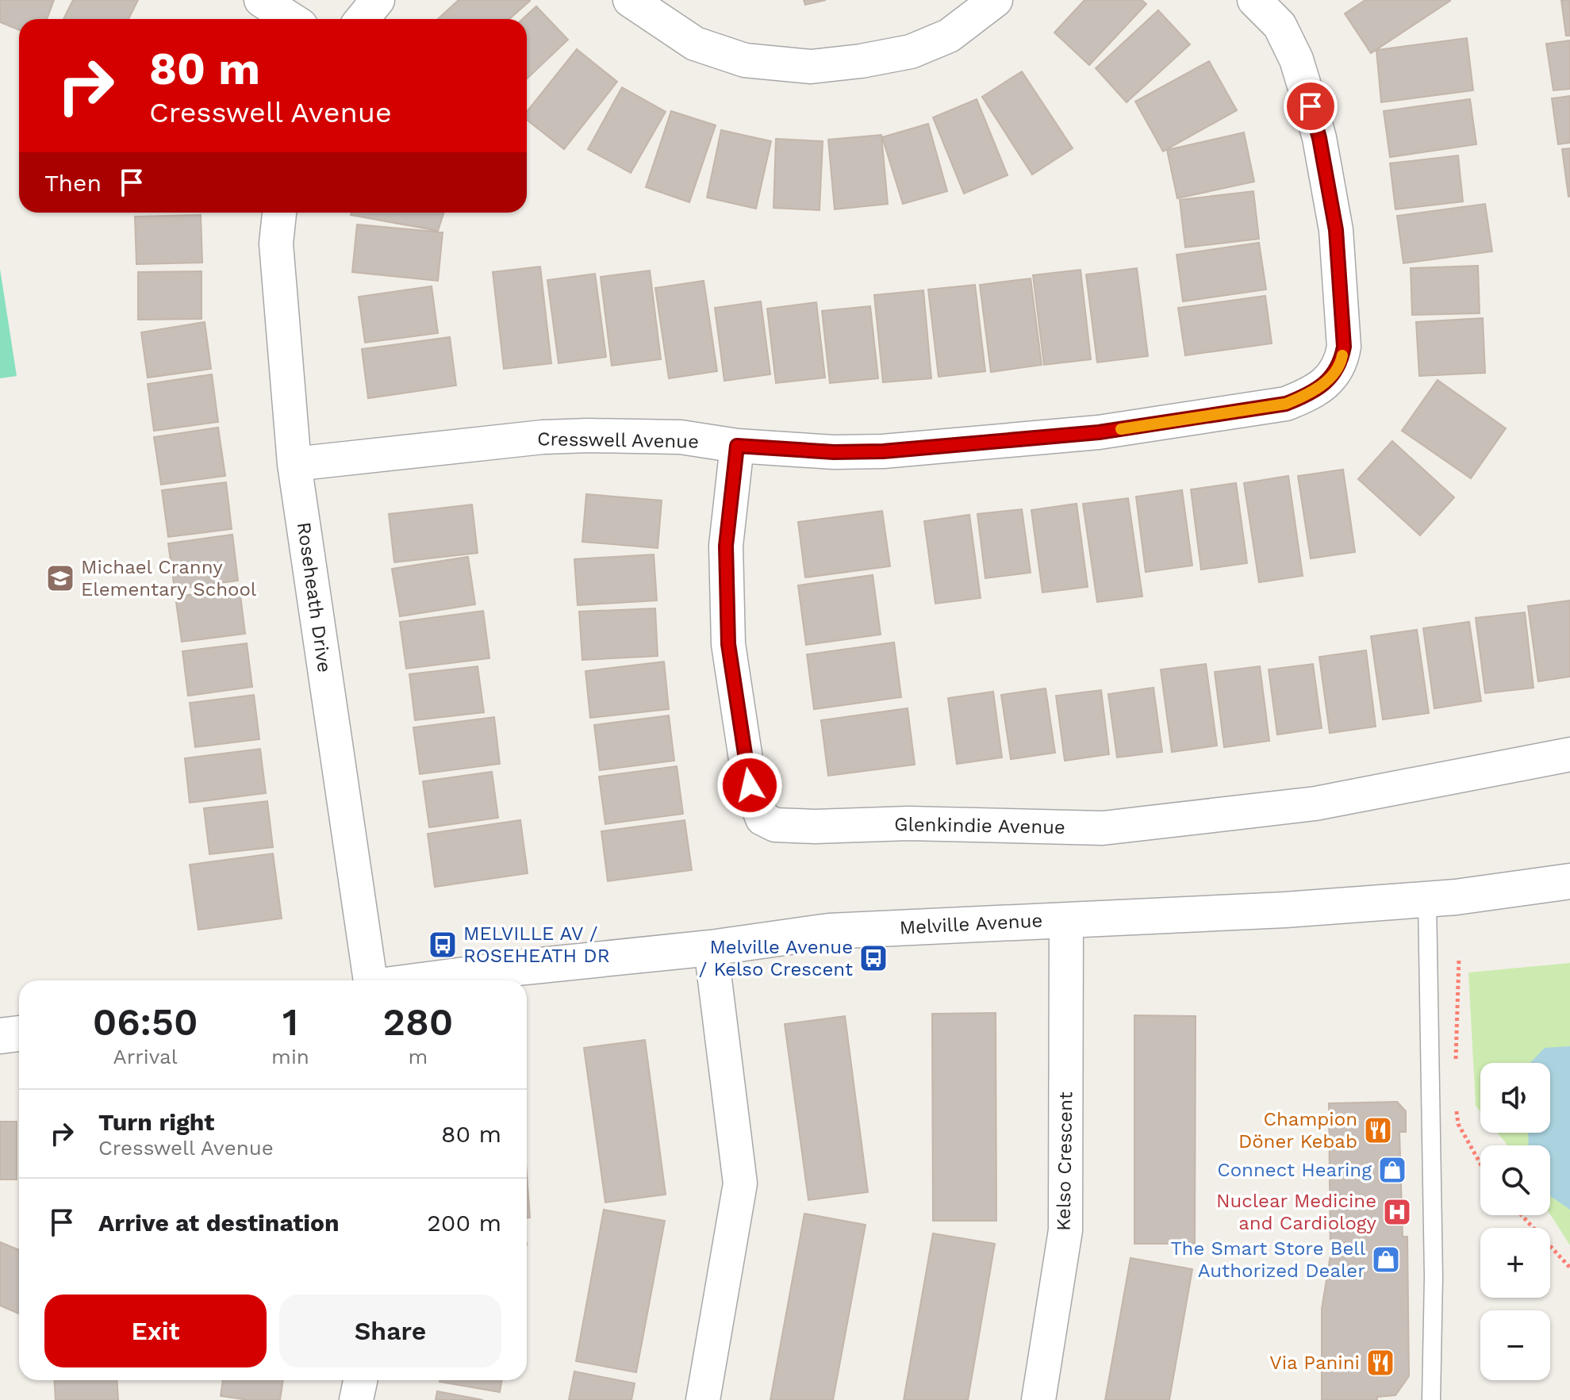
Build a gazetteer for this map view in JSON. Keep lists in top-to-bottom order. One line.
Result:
{"streets":{"street":["Cresswell Avenue","Roseheath Drive","Glenkindie Avenue","Melville Avenue","Kelso Crescent"]},"crossings":[["Cresswell Avenue","Roseheath Drive"],["Cresswell Avenue","Glenkindie Avenue"],["Melville Avenue","Kelso Crescent"]],"places":{"school or university":["Michael Cranny Elementary School"],"bus stop":["MELVILLE AV / ROSEHEATH DR","Melville Avenue / Kelso Crescent"],"restaurant":["Champion Döner Kebab","Via Panini"],"shop":["Connect Hearing","The Smart Store Bell Authorized Dealer"],"hospital":["Nuclear Medicine and Cardiology"]},"page":{"turn":["80 m","Cresswell Avenue"],"then":"Then","eta":["06:50","Arrival","1","min","280","m"],"map_buttons":["+","−"],"list":[{"name":"Turn right","note":"Cresswell Avenue","value":"80 m"},{"name":"Arrive at destination","value":"200 m"}],"buttons":["Exit","Share"]}}
